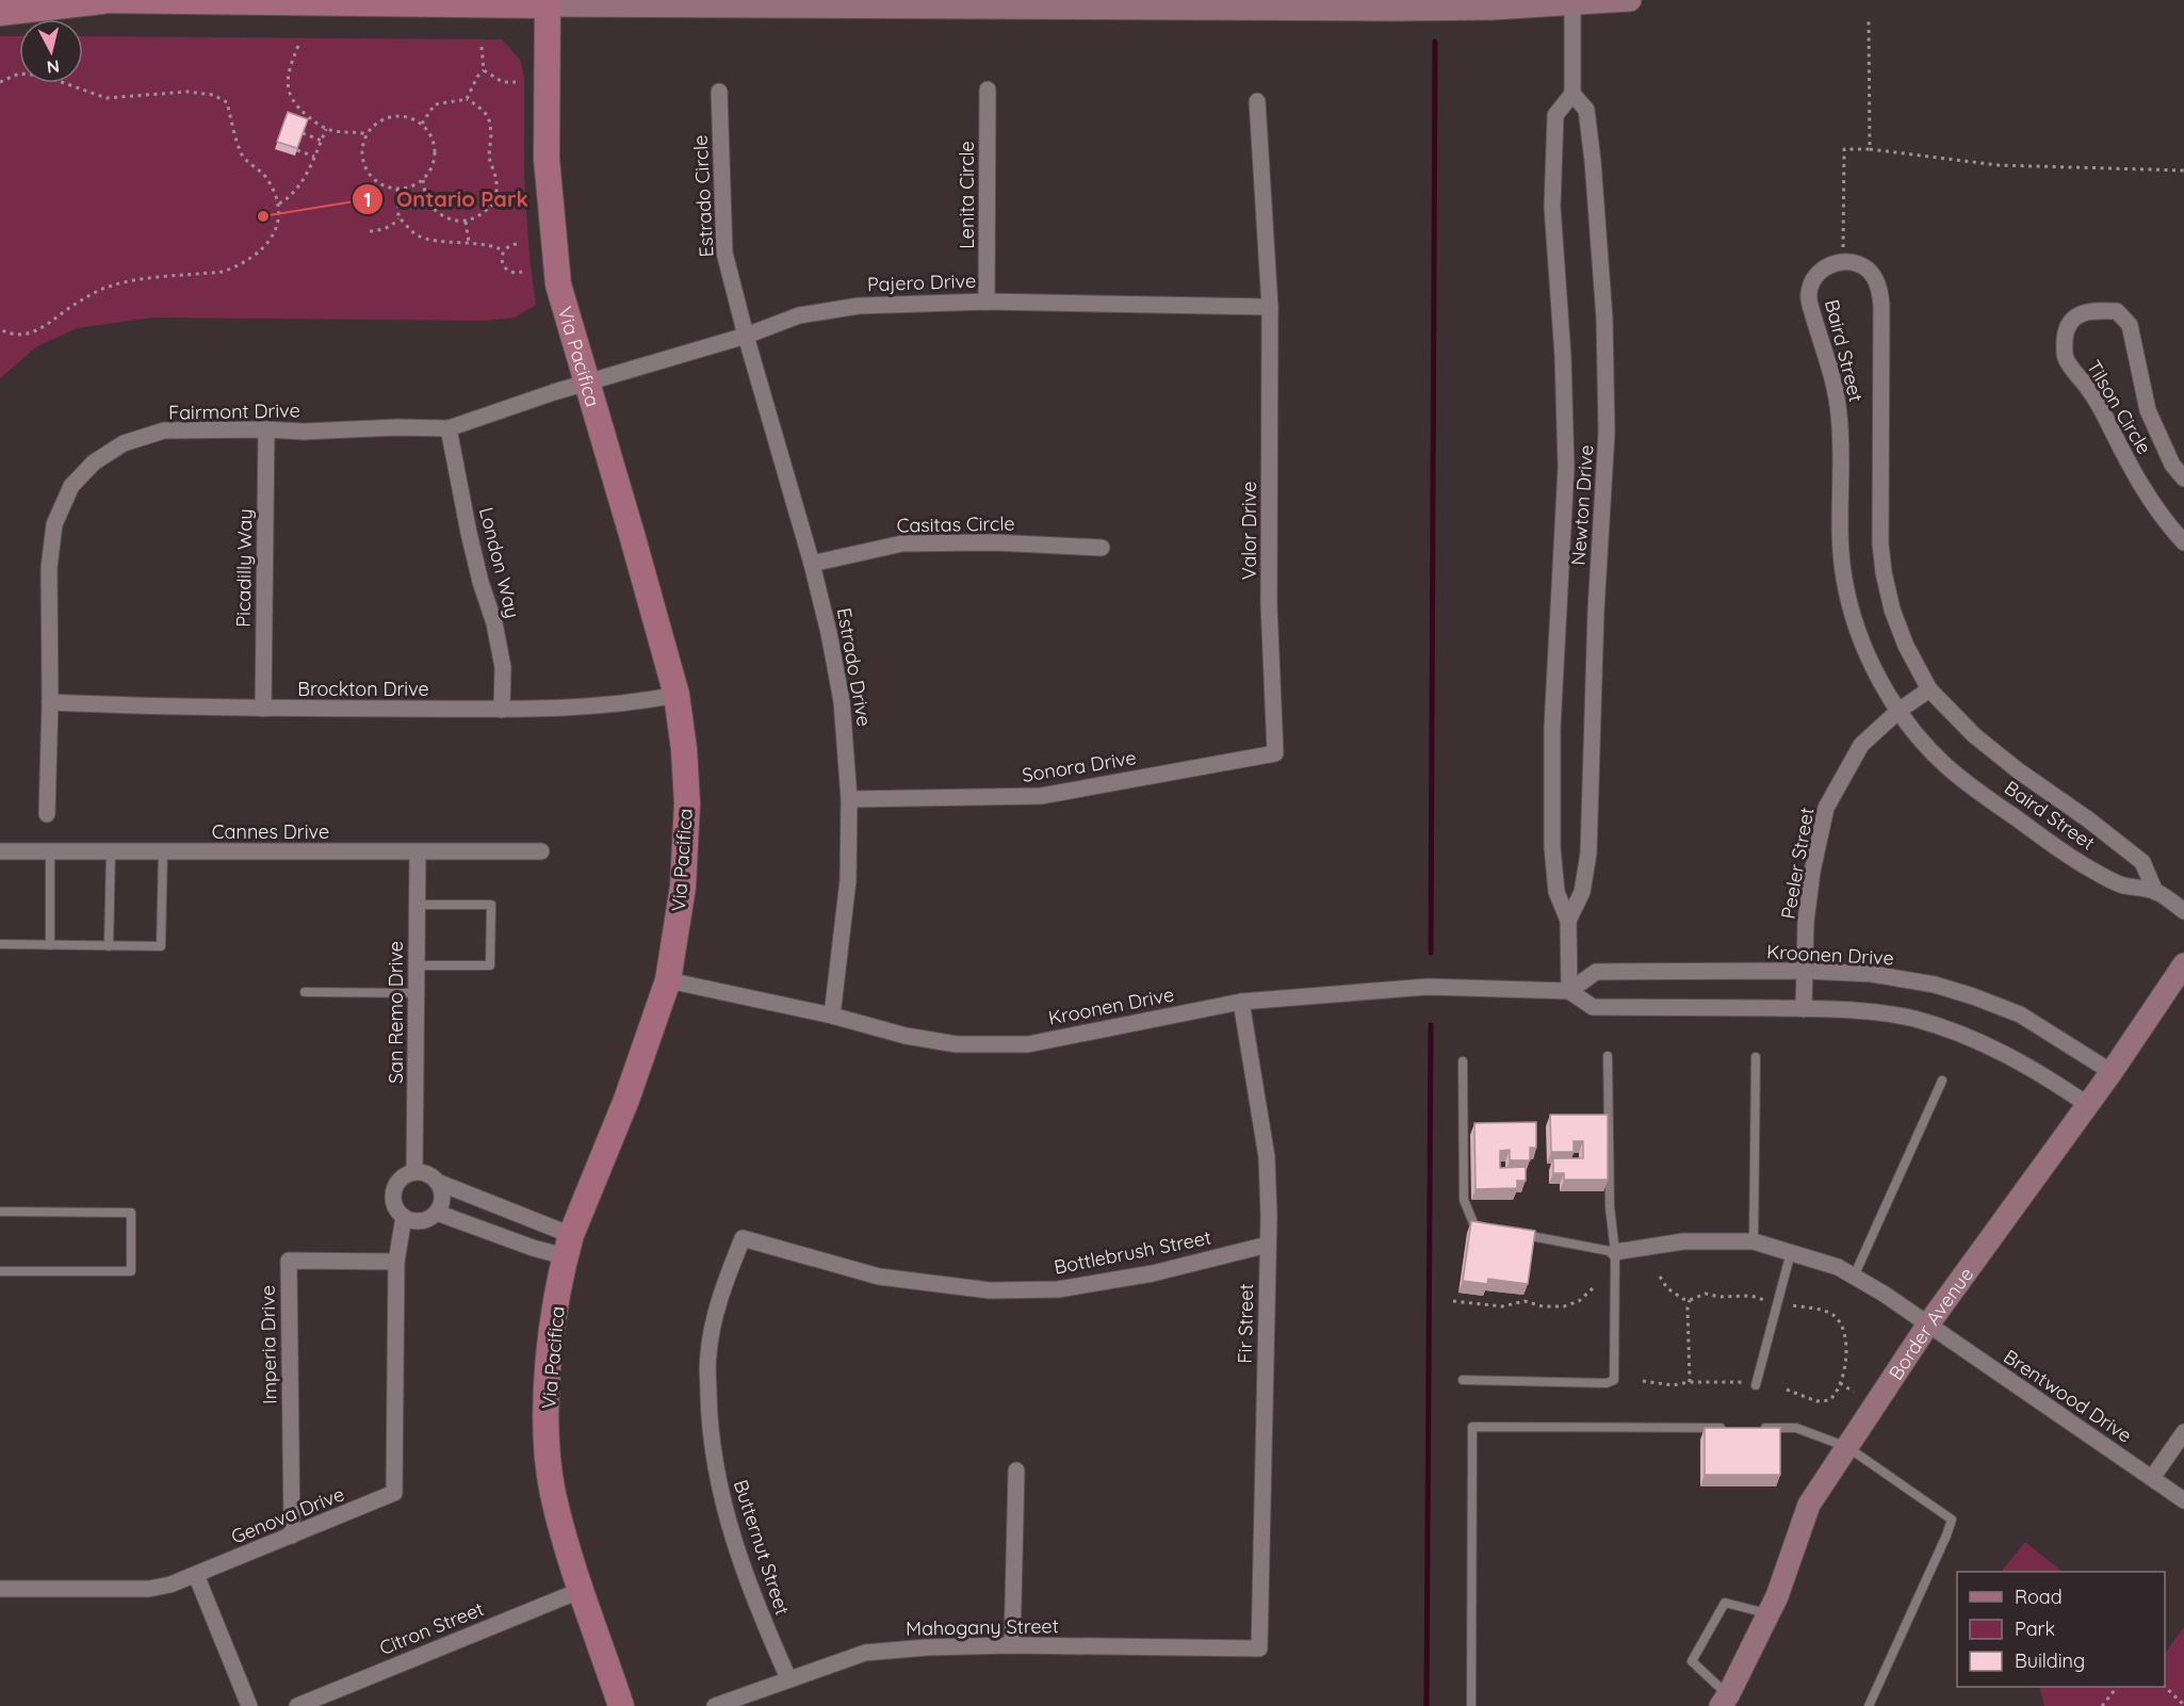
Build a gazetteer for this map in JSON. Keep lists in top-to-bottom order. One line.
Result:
{"streets":{"main road":["Via Pacifica","Border Avenue"],"street":["Lenita Circle","Estrado Circle","Pajero Drive","Baird Street","Tilson Circle","Fairmont Drive","Newton Drive","Casitas Circle","Valor Drive","London Way","Picadilly Way","Estrado Drive","Brockton Drive","Sonora Drive","Cannes Drive","Peeler Street","Kroonen Drive","San Remo Drive","Bottlebrush Street","Fir Street","Imperia Drive","Brentwood Drive","Genova Drive","Butternut Street","Mahogany Street","Citron Street"]},"crossings":[["Lenita Circle","Pajero Drive"],["Estrado Circle","Pajero Drive"],["Estrado Circle","Estrado Drive"],["Pajero Drive","Via Pacifica"],["Pajero Drive","Fairmont Drive"],["Pajero Drive","Valor Drive"],["Pajero Drive","Estrado Drive"],["Baird Street","Peeler Street"],["Via Pacifica","Fairmont Drive"],["Via Pacifica","Brockton Drive"],["Via Pacifica","Kroonen Drive"],["Via Pacifica","Citron Street"],["Fairmont Drive","London Way"],["Fairmont Drive","Picadilly Way"],["Fairmont Drive","Brockton Drive"],["Newton Drive","Kroonen Drive"],["Casitas Circle","Estrado Drive"],["Valor Drive","Sonora Drive"],["London Way","Brockton Drive"],["Picadilly Way","Brockton Drive"],["Estrado Drive","Sonora Drive"],["Estrado Drive","Kroonen Drive"],["Cannes Drive","San Remo Drive"],["Peeler Street","Kroonen Drive"],["Kroonen Drive","Fir Street"],["Kroonen Drive","Border Avenue"],["Bottlebrush Street","Fir Street"],["Bottlebrush Street","Butternut Street"],["Fir Street","Mahogany Street"],["Border Avenue","Brentwood Drive"],["Imperia Drive","Genova Drive"],["Butternut Street","Mahogany Street"]],"places":["Ontario Park"],"legend":["Road","Park","Building"],"north":"bottom"}
